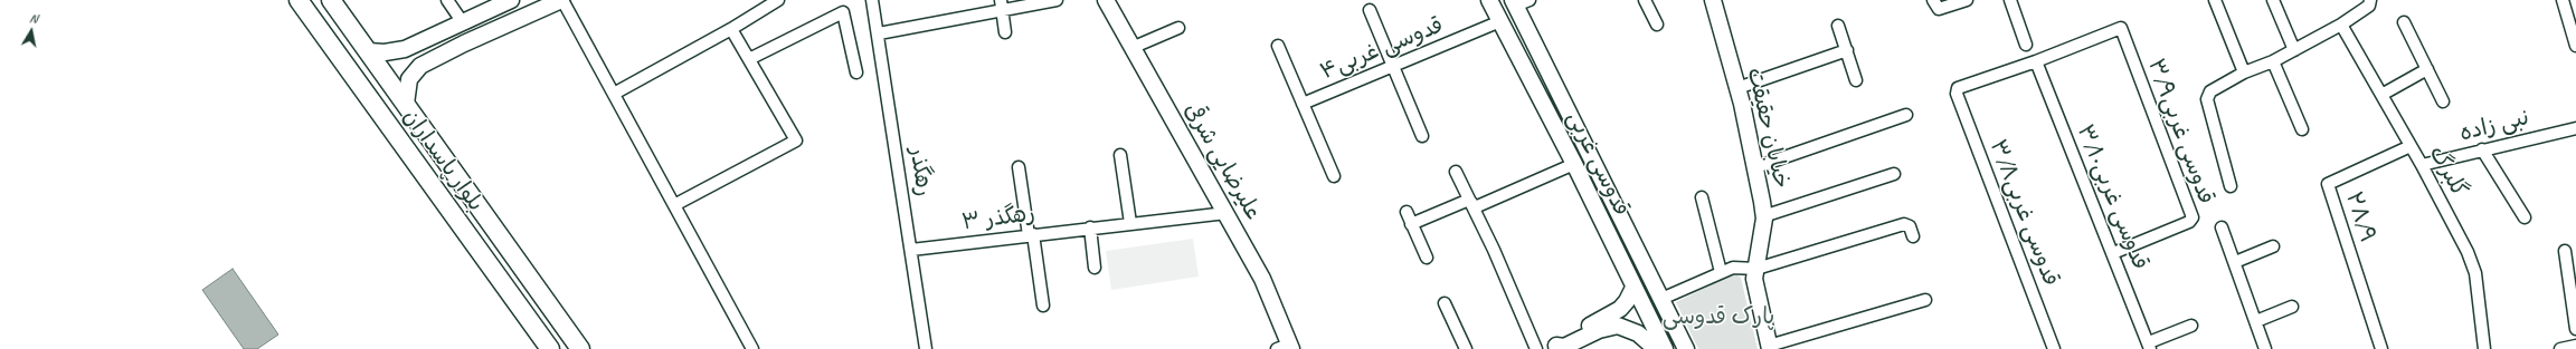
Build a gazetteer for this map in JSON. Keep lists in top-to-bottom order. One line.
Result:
{"streets":{"main road":["بلوار پاسداران"],"street":["قدوسی غربی۴","نبی زاده","خیابان حقیقت","قدوسی غربی۳/۹","علیرضایی شرقی","قدوسی غربی","رهگذر","گلبرگ","قدوسی غربی۳/۱۰","قدوسی غربی۳/۸","۲۸/۹","۳ رهگذر"]},"crossings":[["قدوسی غربی۴","قدوسی غربی"],["نبی زاده","گلبرگ"],["قدوسی غربی۳/۹","قدوسی غربی۳/۱۰"],["قدوسی غربی۳/۹","قدوسی غربی۳/۸"],["علیرضایی شرقی","۳ رهگذر"],["رهگذر","۳ رهگذر"],["گلبرگ","۲۸/۹"],["قدوسی غربی۳/۱۰","قدوسی غربی۳/۸"]],"parks":["پارک قدوسی"],"north":"top"}
